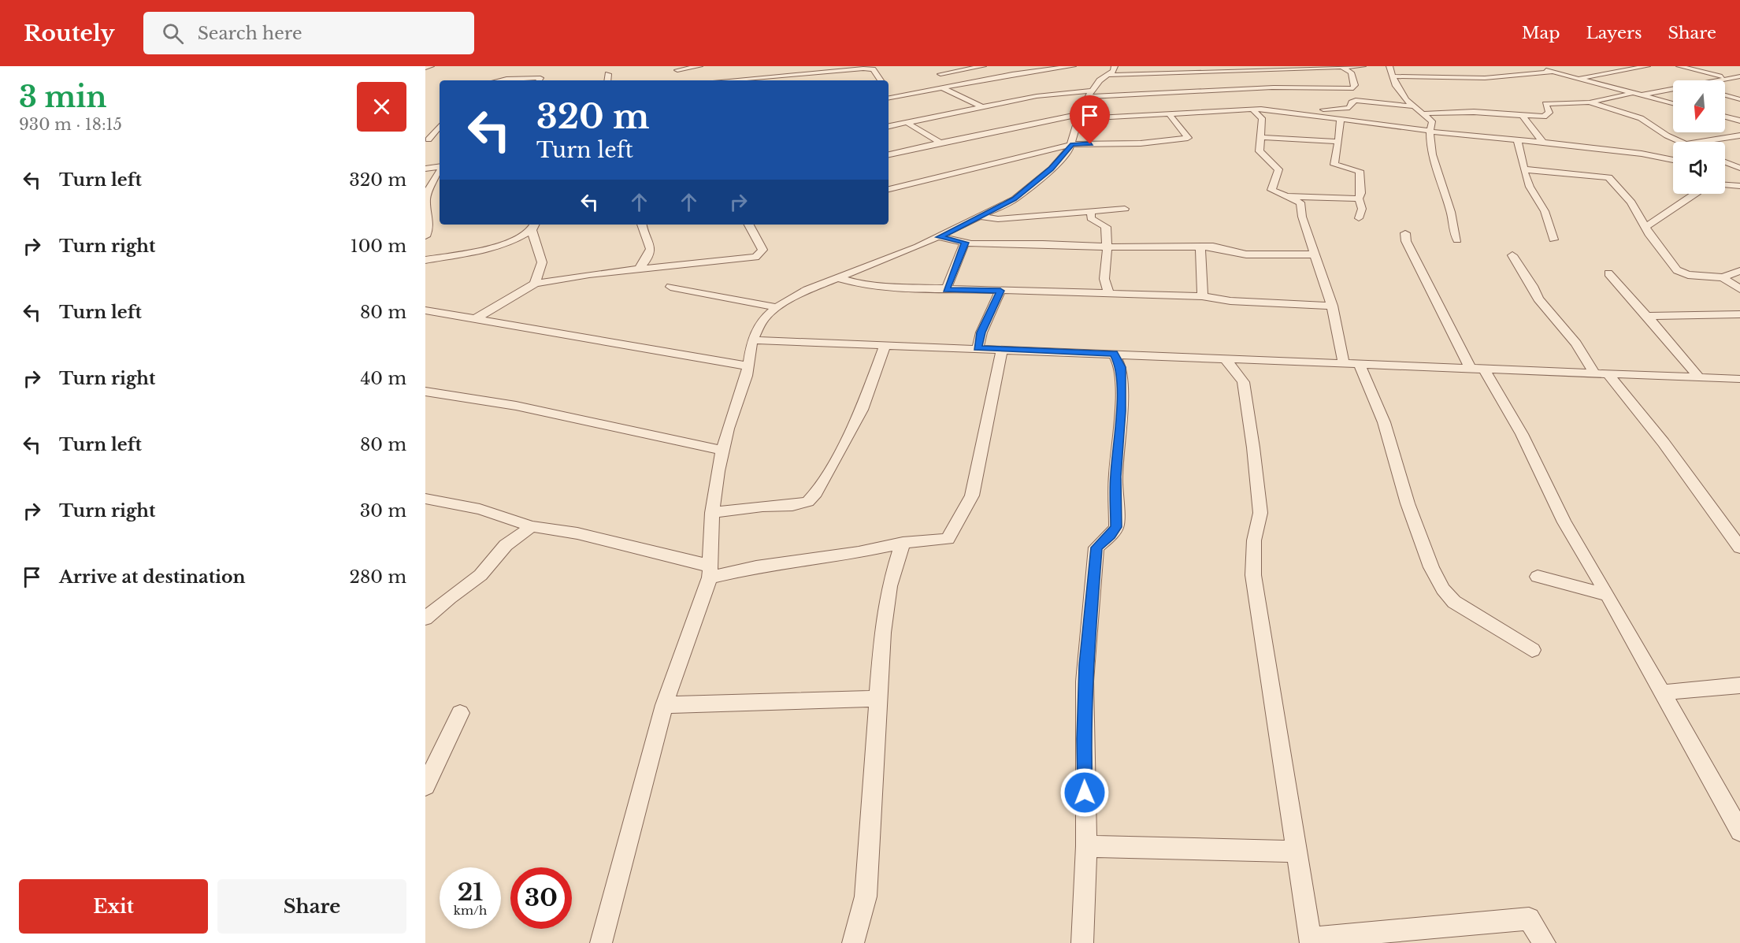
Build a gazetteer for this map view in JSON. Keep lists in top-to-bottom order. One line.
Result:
{"north":"bottom","page":{"header":"Routely","search":"Search here","nav":["Map","Layers","Share"],"heading":["3 min","930 m · 18:15"],"turn":["320 m","Turn left"],"list":[{"name":"Turn left","value":"320 m"},{"name":"Turn right","value":"100 m"},{"name":"Turn left","value":"80 m"},{"name":"Turn right","value":"40 m"},{"name":"Turn left","value":"80 m"},{"name":"Turn right","value":"30 m"},{"name":"Arrive at destination","value":"280 m"}],"speed":"21 km/h","limit":"30","buttons":["Exit","Share"]}}
